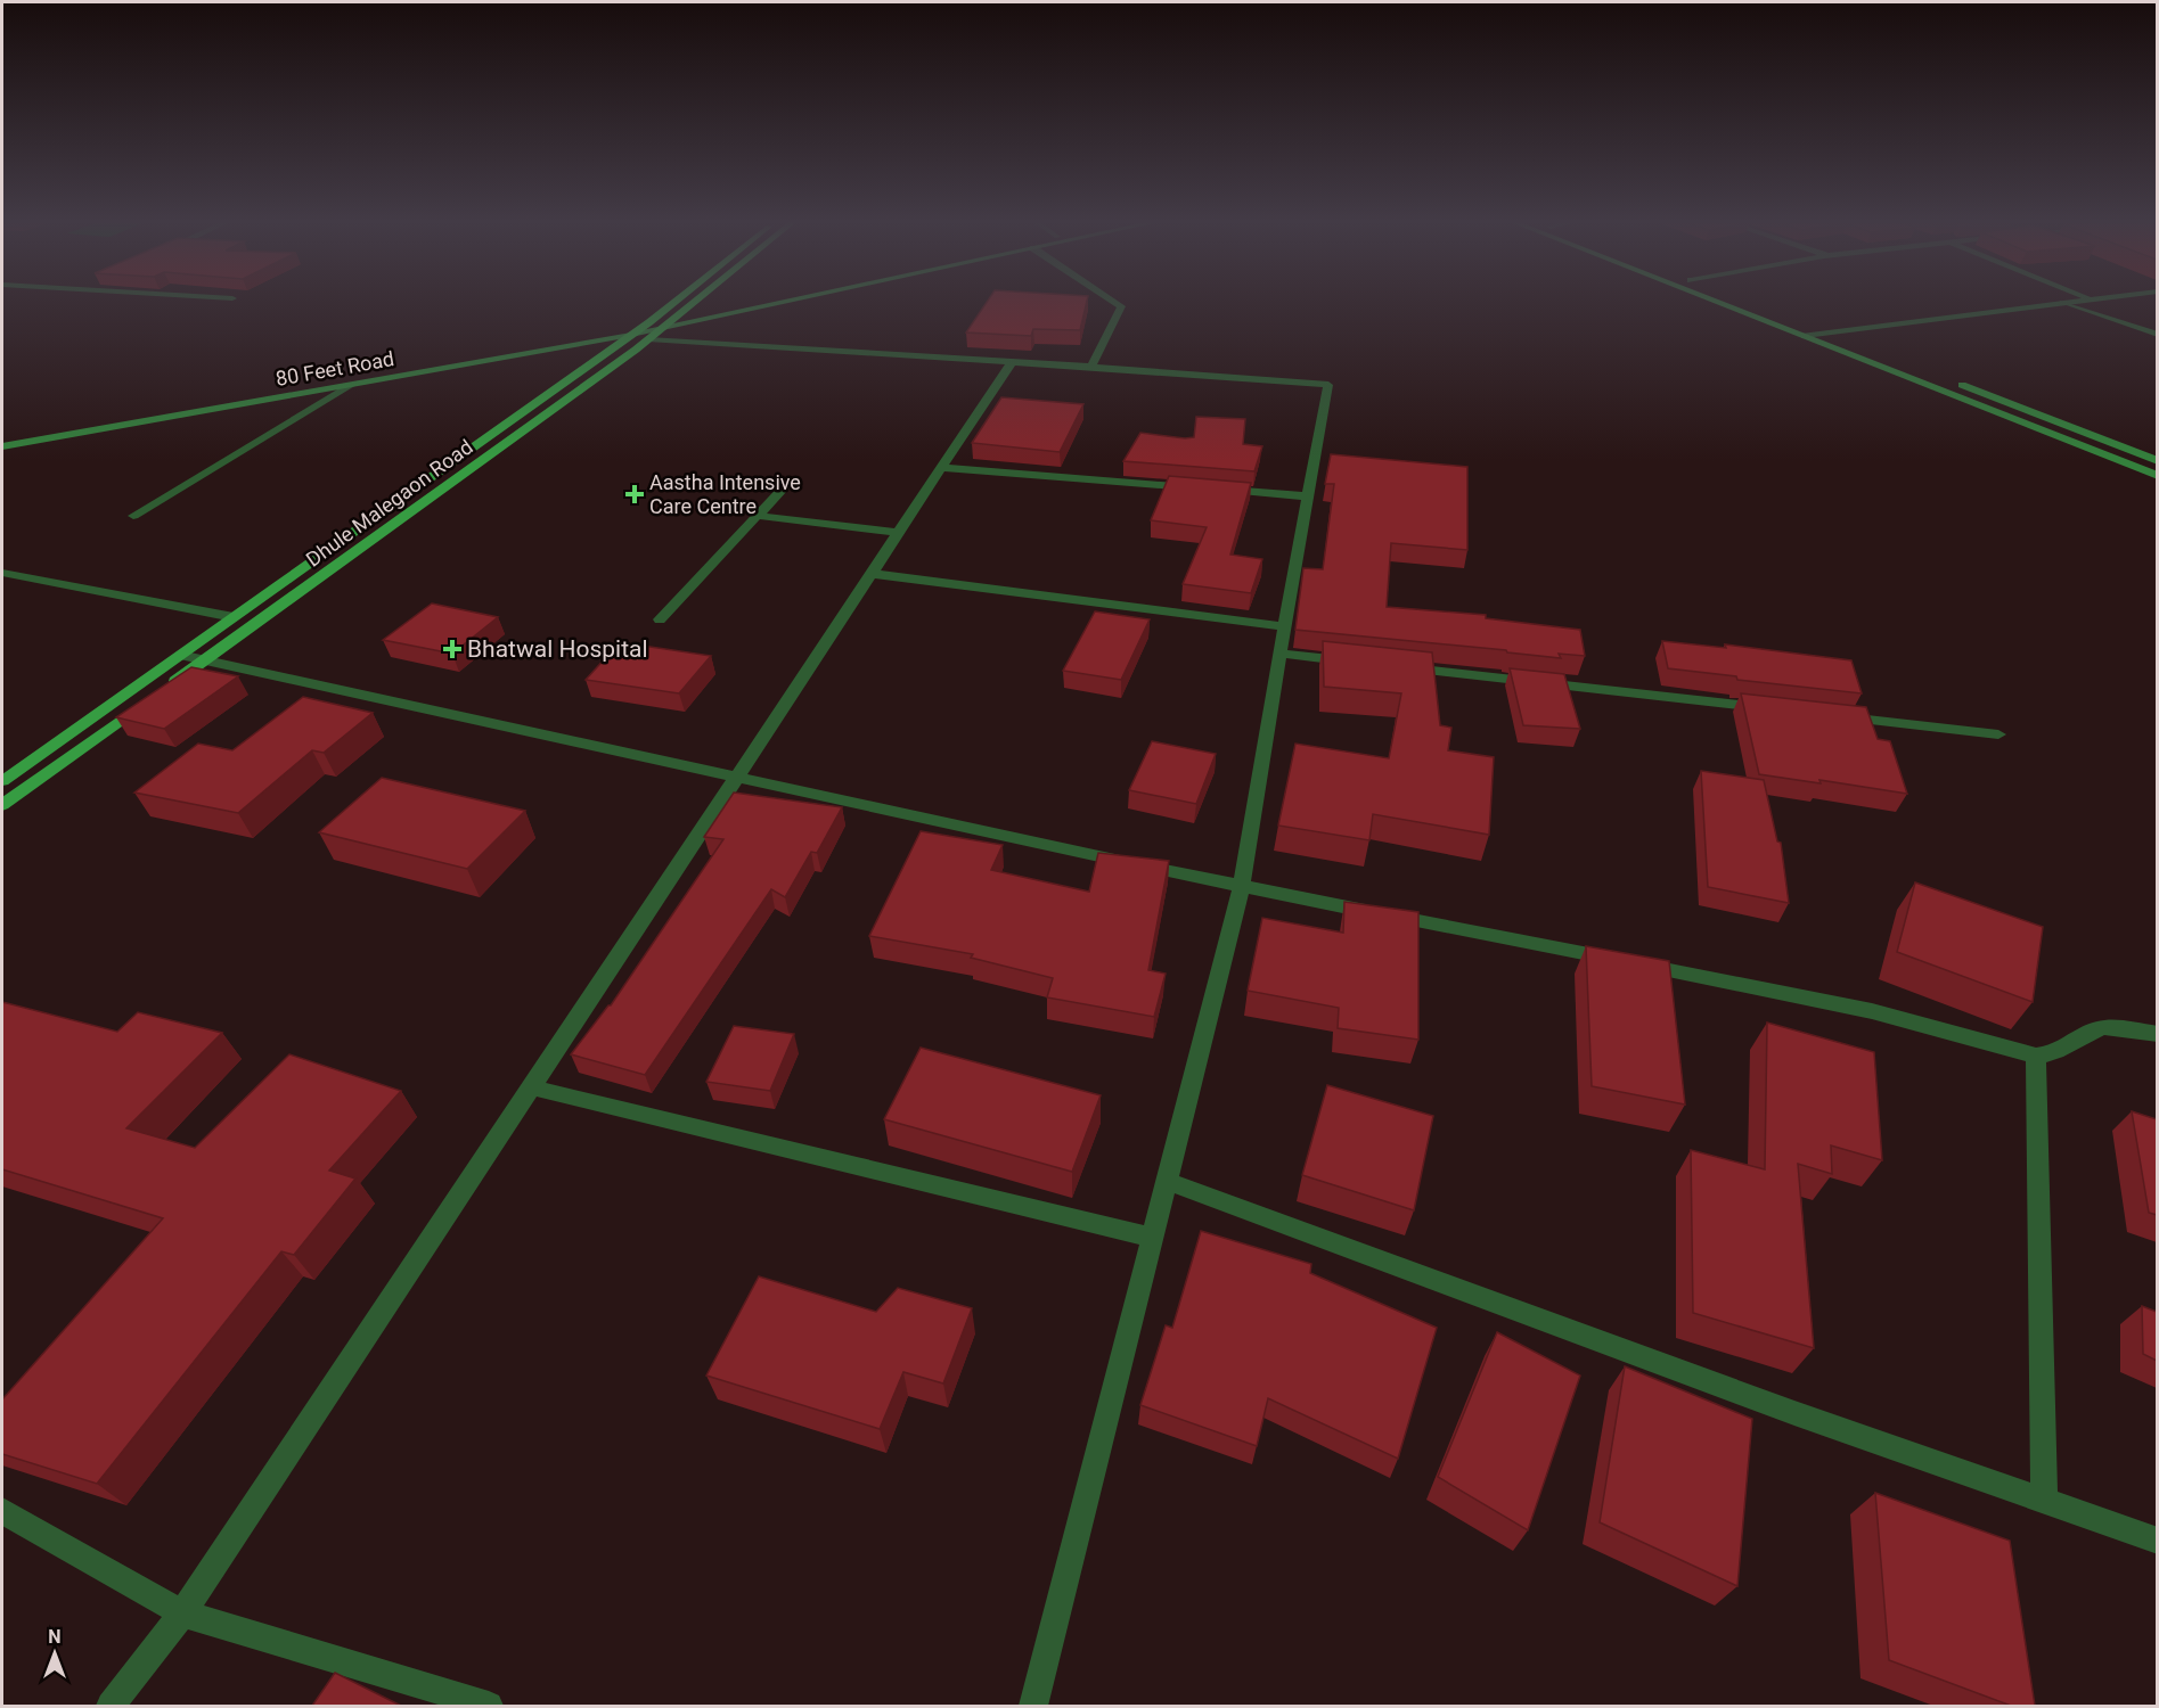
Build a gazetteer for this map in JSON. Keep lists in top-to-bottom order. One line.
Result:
{"streets":{"main road":["80 Feet Road","Dhule Malegaon Road"]},"crossings":[["80 Feet Road","Dhule Malegaon Road"]],"places":{"health":["Aastha Intensive Care Centre","Bhatwal Hospital"]},"north":"top"}
